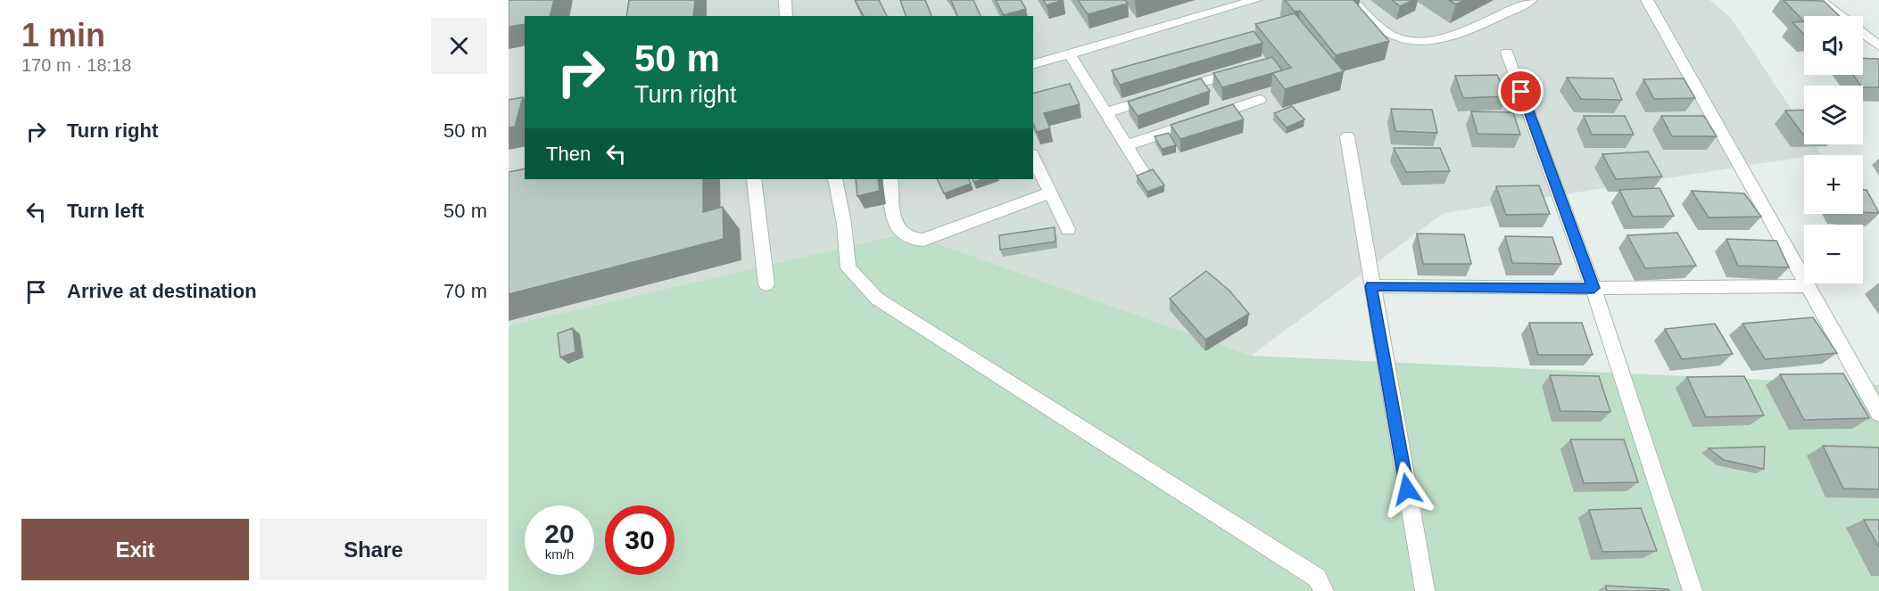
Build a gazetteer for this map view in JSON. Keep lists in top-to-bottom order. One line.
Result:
{"page":{"heading":["1 min","170 m · 18:18"],"map_buttons":["+","−"],"turn":["50 m","Turn right"],"list":[{"name":"Turn right","value":"50 m"},{"name":"Turn left","value":"50 m"},{"name":"Arrive at destination","value":"70 m"}],"then":"Then","speed":"20 km/h","limit":"30","buttons":["Exit","Share"]}}
